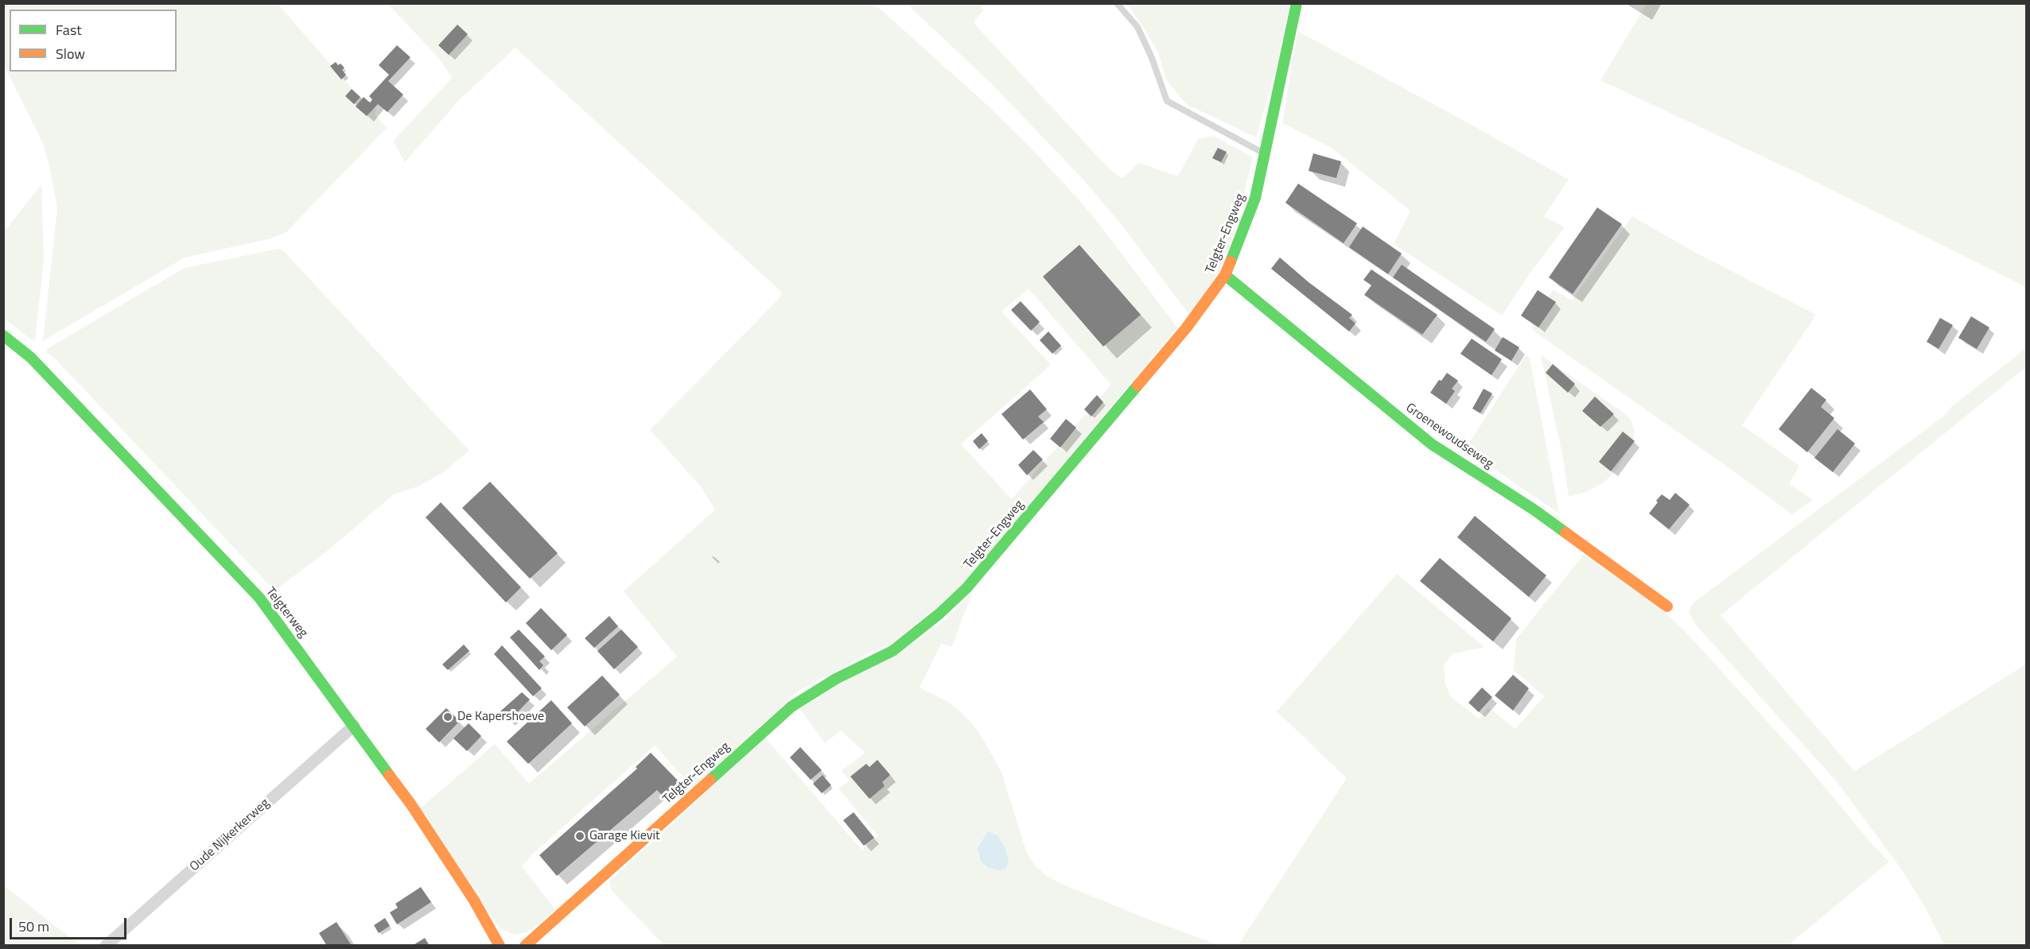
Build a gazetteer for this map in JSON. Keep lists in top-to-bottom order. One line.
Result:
{"streets":{"street":["Telgter-Engweg","Groenewoudseweg","Telgterweg","Oude Nijkerkerweg"]},"crossings":[["Telgter-Engweg","Groenewoudseweg"],["Telgterweg","Oude Nijkerkerweg"]],"places":["De Kapershoeve","Garage Kievit"],"legend":["Fast","Slow"],"scale_bar":"50 m"}
